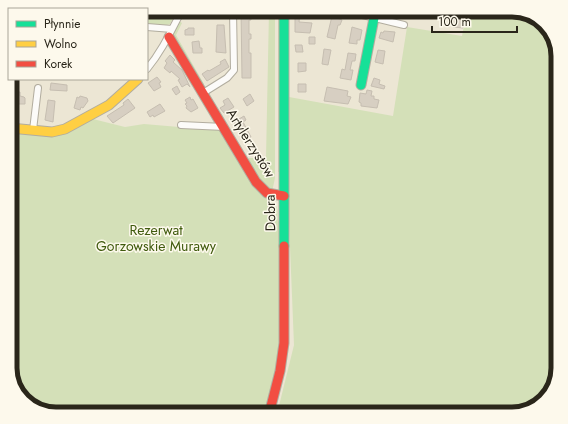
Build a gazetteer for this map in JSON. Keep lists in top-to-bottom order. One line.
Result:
{"streets":{"street":["Artylerzystów","Dobra"]},"crossings":[["Artylerzystów","Dobra"]],"parks":["Rezerwat Gorzowskie Murawy"],"legend":["Płynnie","Wolno","Korek"],"scale_bar":"100 m"}
